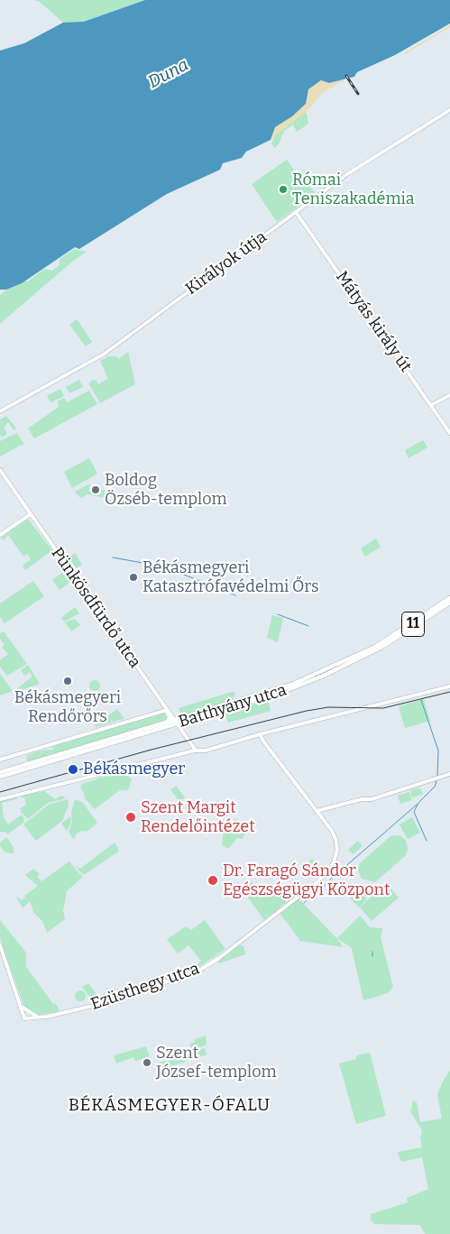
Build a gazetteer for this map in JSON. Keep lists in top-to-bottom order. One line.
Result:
{"streets":{"main road":["11","Batthyány utca"],"street":["Királyok útja","Mátyás király út","Pünkösdfürdő utca","Ezüsthegy utca"]},"crossings":[["Királyok útja","Mátyás király út"],["Pünkösdfürdő utca","Batthyány utca"]],"districts":["BÉKÁSMEGYER-ÓFALU"],"water":["Duna"],"places":["Római Teniszakadémia","Boldog Özséb-templom","Békásmegyeri Katasztrófavédelmi Őrs","Békásmegyeri Rendőrőrs","Békásmegyer","Szent Margit Rendelőintézet","Dr. Faragó Sándor Egészségügyi Központ","Szent József-templom"]}
